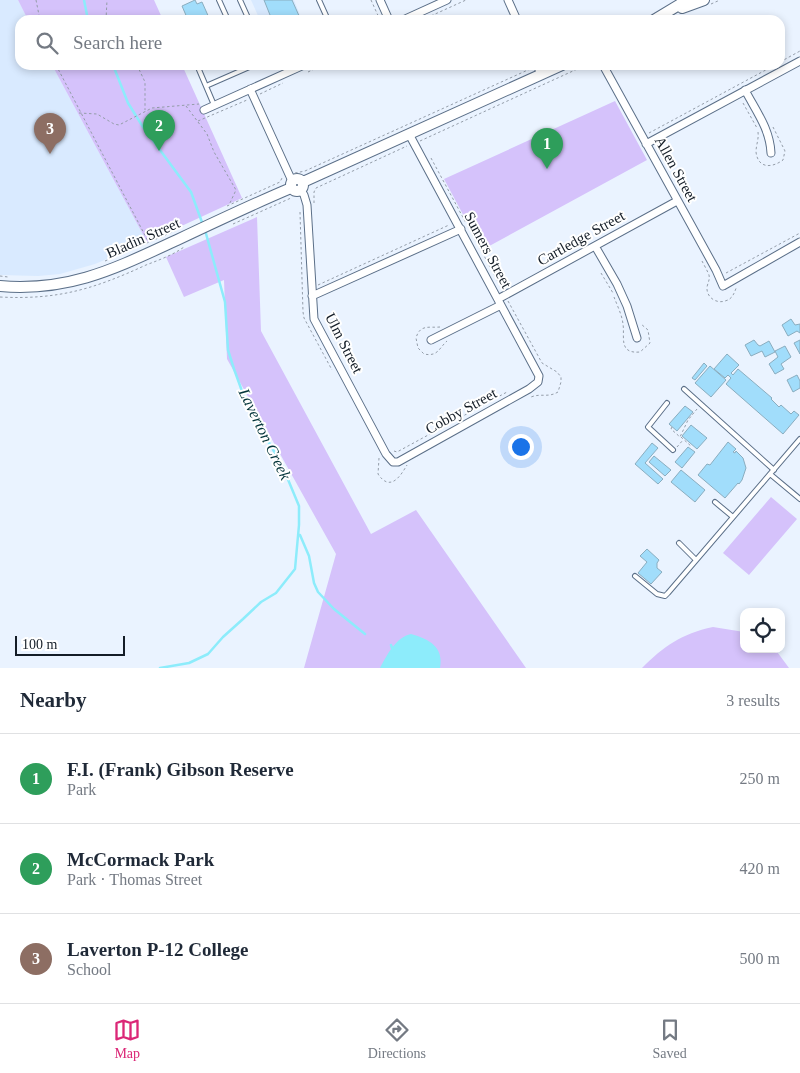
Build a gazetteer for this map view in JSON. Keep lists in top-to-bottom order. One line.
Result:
{"streets":{"street":["Allen Street","Bladin Street","Cartledge Street","Sumers Street","Ulm Street","Cobby Street"]},"crossings":[["Allen Street","Cartledge Street"],["Bladin Street","Sumers Street"],["Bladin Street","Ulm Street"],["Cartledge Street","Sumers Street"],["Sumers Street","Cobby Street"],["Ulm Street","Cobby Street"]],"water":["Laverton Creek"],"scale_bar":"100 m","page":{"search":"Search here","pins":["2","3","1"],"scale":"100 m","heading":["Nearby","3 results"],"list":[{"mark":"1","name":"F.I. (Frank) Gibson Reserve","note":"Park","value":"250 m"},{"mark":"2","name":"McCormack Park","note":"Park · Thomas Street","value":"420 m"},{"mark":"3","name":"Laverton P-12 College","note":"School","value":"500 m"}],"nav":["Map","Directions","Saved"]}}
